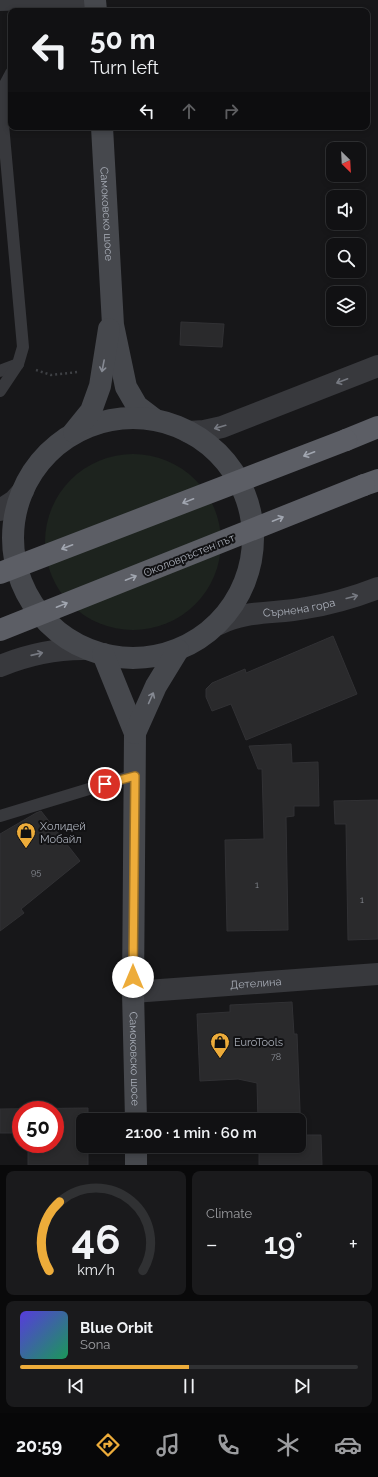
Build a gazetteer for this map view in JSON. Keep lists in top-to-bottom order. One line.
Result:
{"streets":{"highway":["Околовръстен път"],"main road":["Самоковско шосе"],"street":["Сърнена гора","Детелина"]},"crossings":[["Самоковско шосе","Детелина"]],"places":{"shop":["Холидей Мобайл","EuroTools"]},"house_numbers":["95","1","1","78"],"north":"bottom right","page":{"turn":["50 m","Turn left"],"limit":"50","trip":"21:00 · 1 min · 60 m","tile":"Climate","heat":["−","19°","+"],"song":["Blue Orbit","Sona"],"tabs":"20:59","gauge":["46","km/h"]}}
